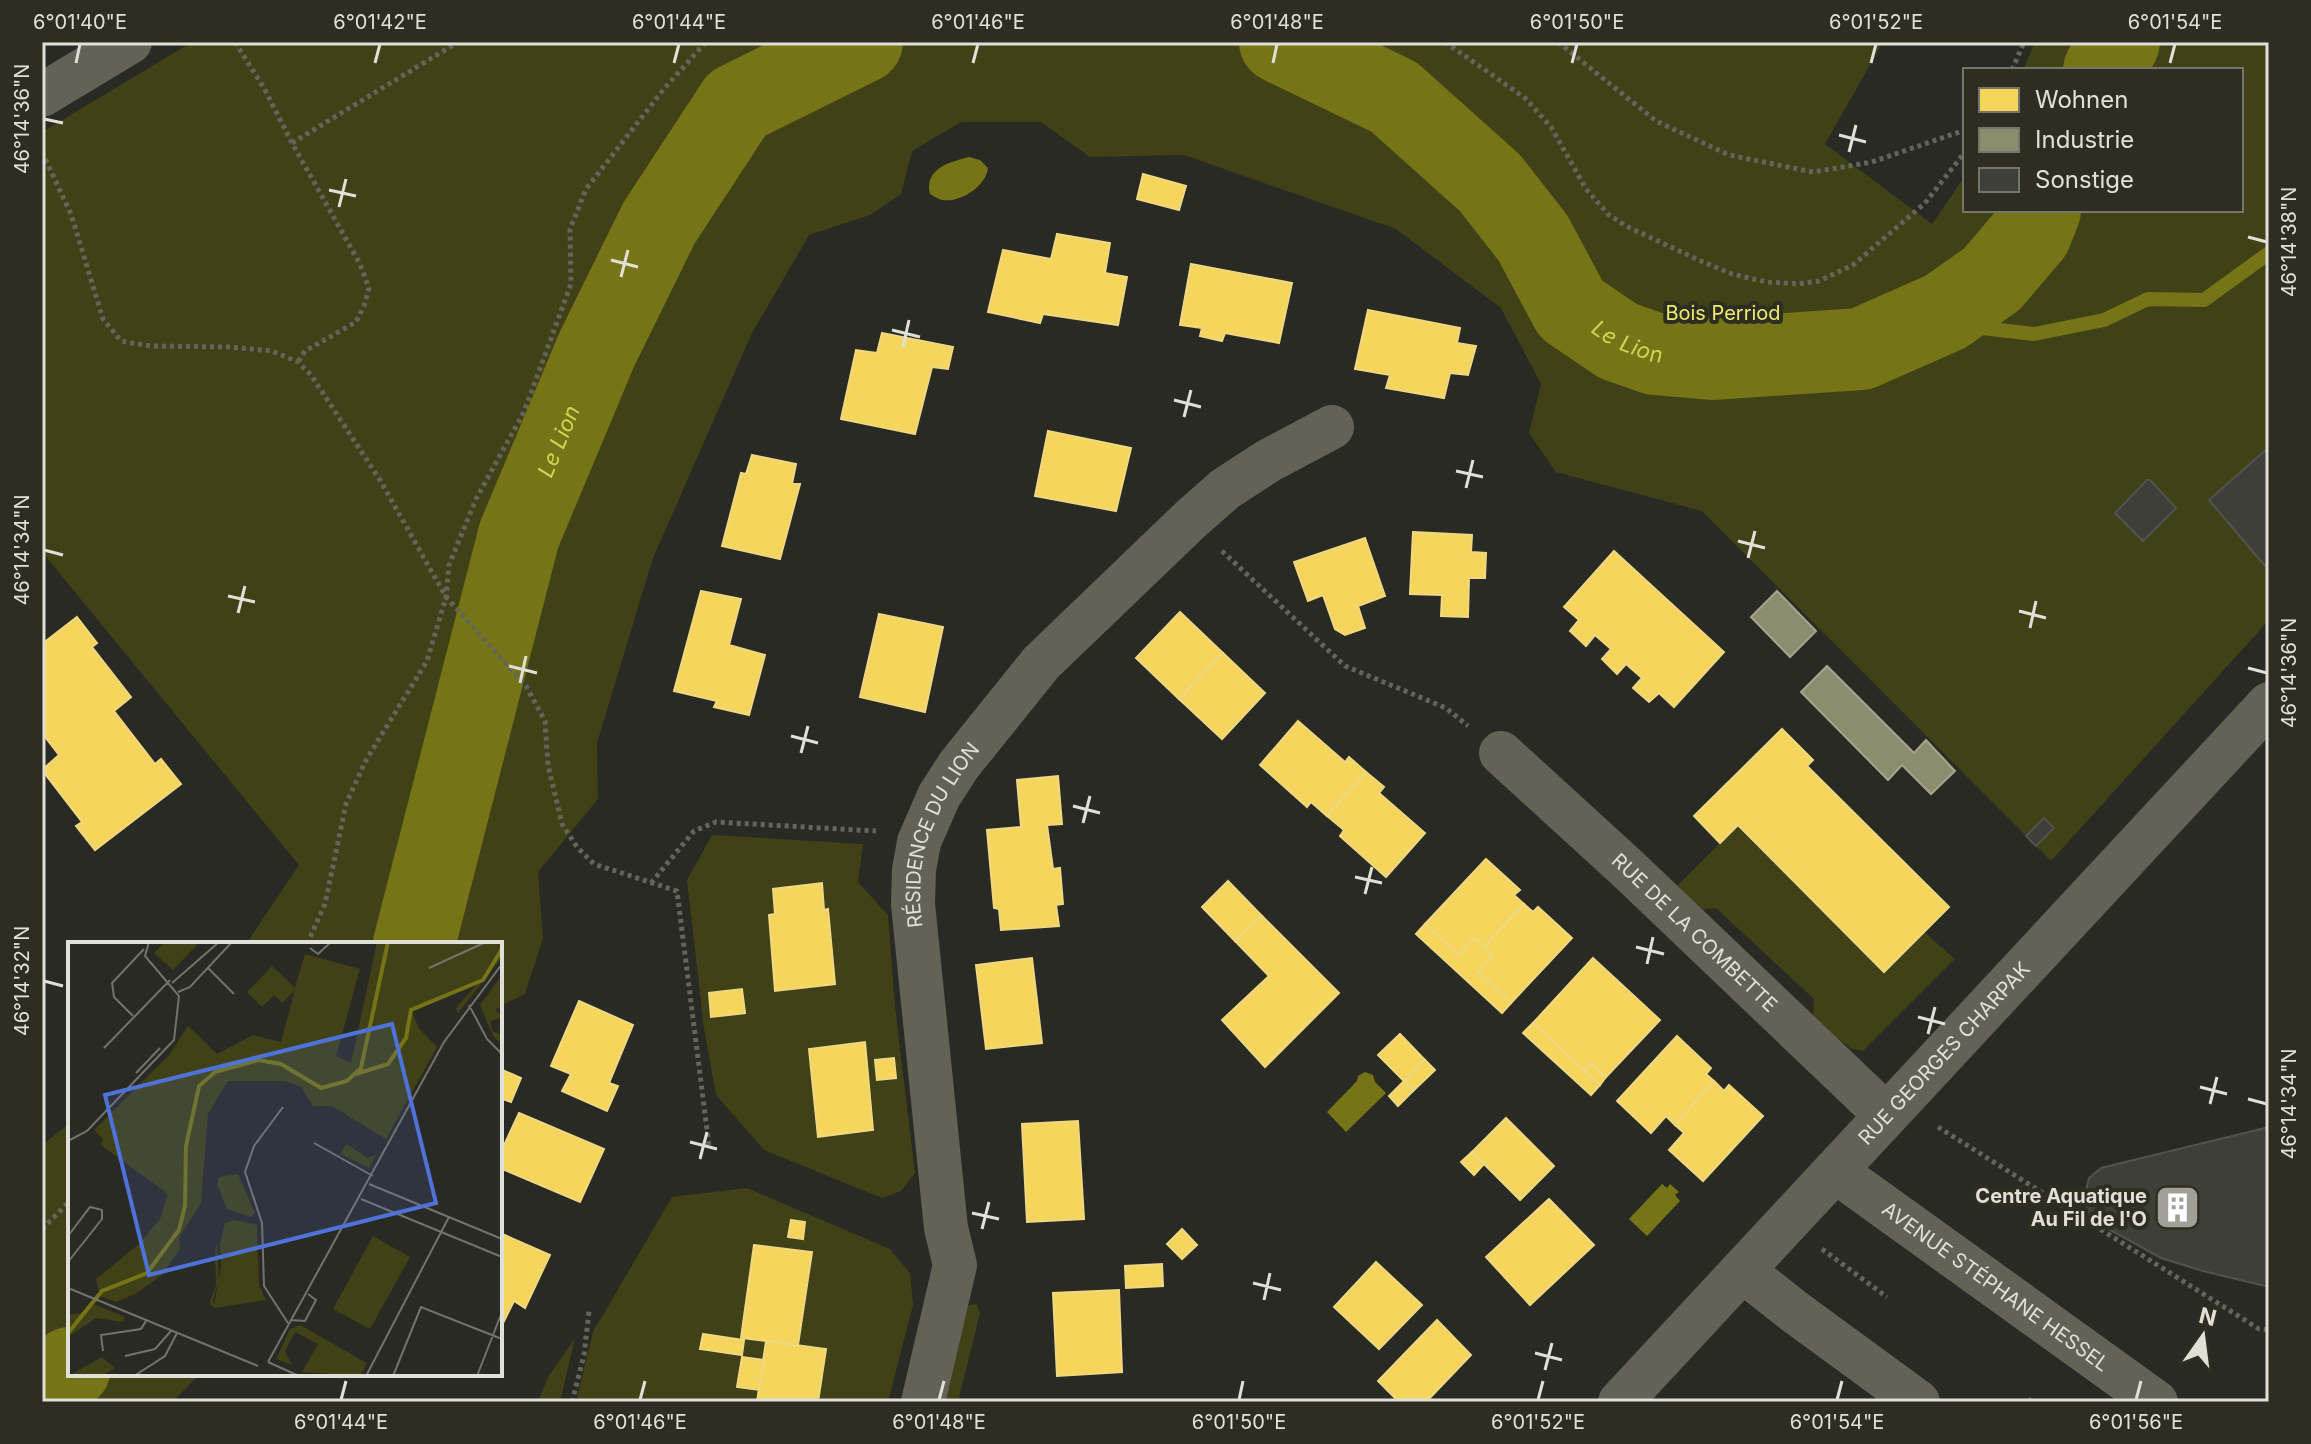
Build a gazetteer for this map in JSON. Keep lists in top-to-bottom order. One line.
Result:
{"streets":{"street":["RÉSIDENCE DU LION","RUE DE LA COMBETTE","RUE GEORGES CHARPAK","AVENUE STÉPHANE HESSEL"]},"crossings":[["RUE DE LA COMBETTE","RUE GEORGES CHARPAK"],["RUE GEORGES CHARPAK","AVENUE STÉPHANE HESSEL"]],"water":["Le Lion"],"parks":["Bois Perriod"],"places":{"building":["Centre Aquatique Au Fil de l'O"]},"legend":["Wohnen","Industrie","Sonstige"],"north":"top","coordinates":["6°01'40\"E","6°01'42\"E","6°01'44\"E","6°01'46\"E","6°01'48\"E","6°01'50\"E","6°01'52\"E","6°01'54\"E","46°14'36\"N","46°14'38\"N","46°14'34\"N","46°14'32\"N","6°01'56\"E"]}
